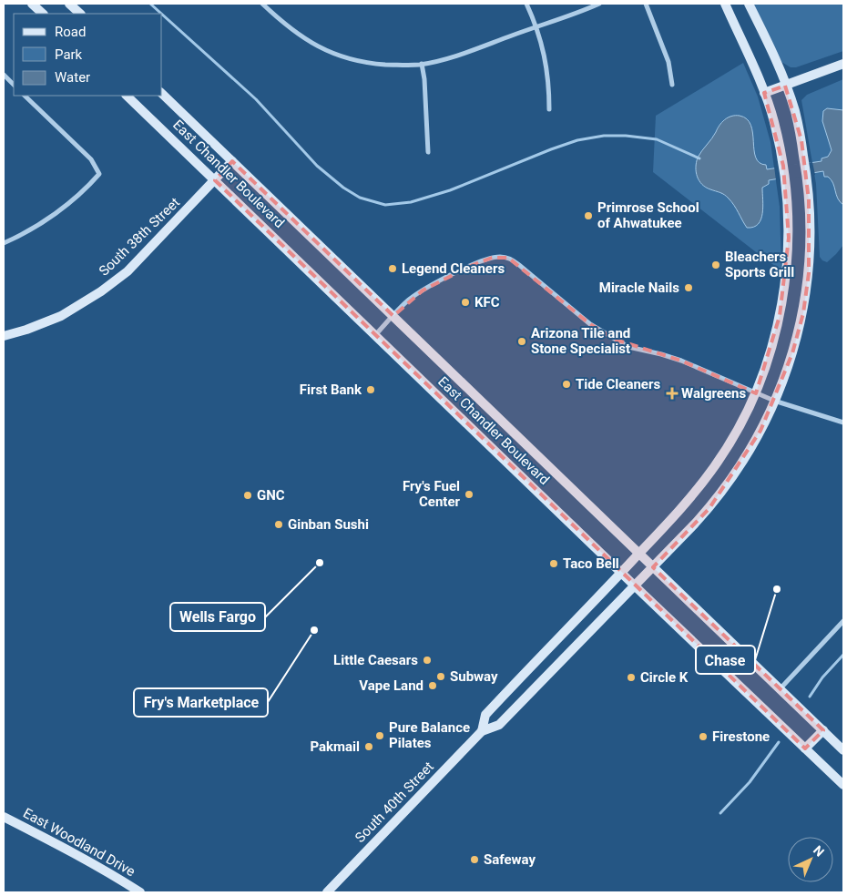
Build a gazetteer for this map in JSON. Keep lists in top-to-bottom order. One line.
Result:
{"streets":{"main road":["East Chandler Boulevard","South 38th Street","South 40th Street","East Woodland Drive"]},"crossings":[["East Chandler Boulevard","South 38th Street"],["East Chandler Boulevard","South 40th Street"]],"places":{"other":["Primrose School of Ahwatukee","Bleachers Sports Grill","Legend Cleaners","Miracle Nails","KFC","Arizona Tile and Stone Specialist","Tide Cleaners","First Bank","Fry's Fuel Center","GNC","Ginban Sushi","Wells Fargo","Taco Bell","Chase","Fry's Marketplace","Little Caesars","Subway","Circle K","Vape Land","Pure Balance Pilates","Firestone","Pakmail","Safeway"],"health":["Walgreens"]},"legend":["Road","Park","Water"],"north":"top right"}
